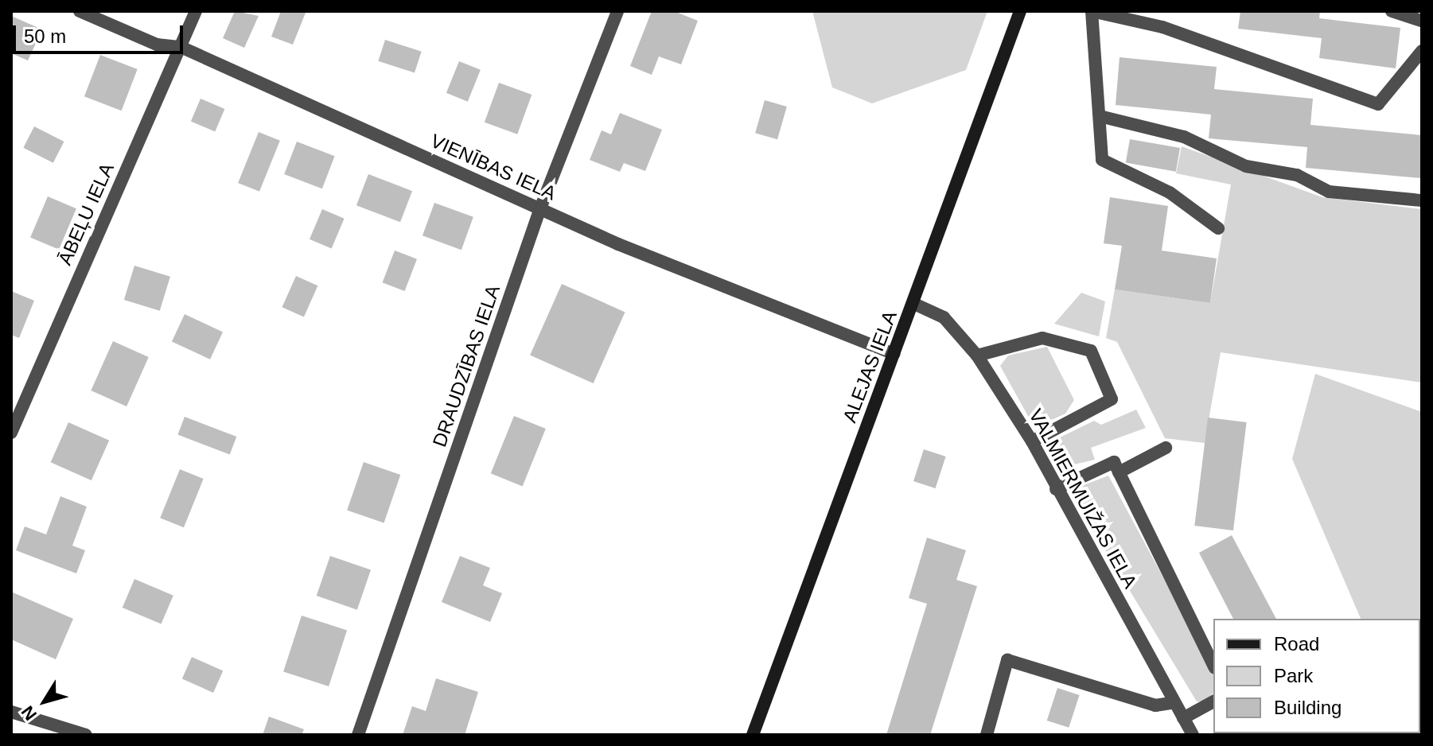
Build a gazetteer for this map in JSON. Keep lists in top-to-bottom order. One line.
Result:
{"streets":{"main road":["ALEJAS IELA"],"street":["VIENĪBAS IELA","ĀBEĻU IELA","DRAUDZĪBAS IELA","VALMIERMUIŽAS IELA"]},"crossings":[["VIENĪBAS IELA","ĀBEĻU IELA"],["VIENĪBAS IELA","DRAUDZĪBAS IELA"],["VIENĪBAS IELA","ALEJAS IELA"],["ALEJAS IELA","VALMIERMUIŽAS IELA"]],"legend":["Road","Park","Building"],"scale_bar":"50 m","north":"bottom left"}
